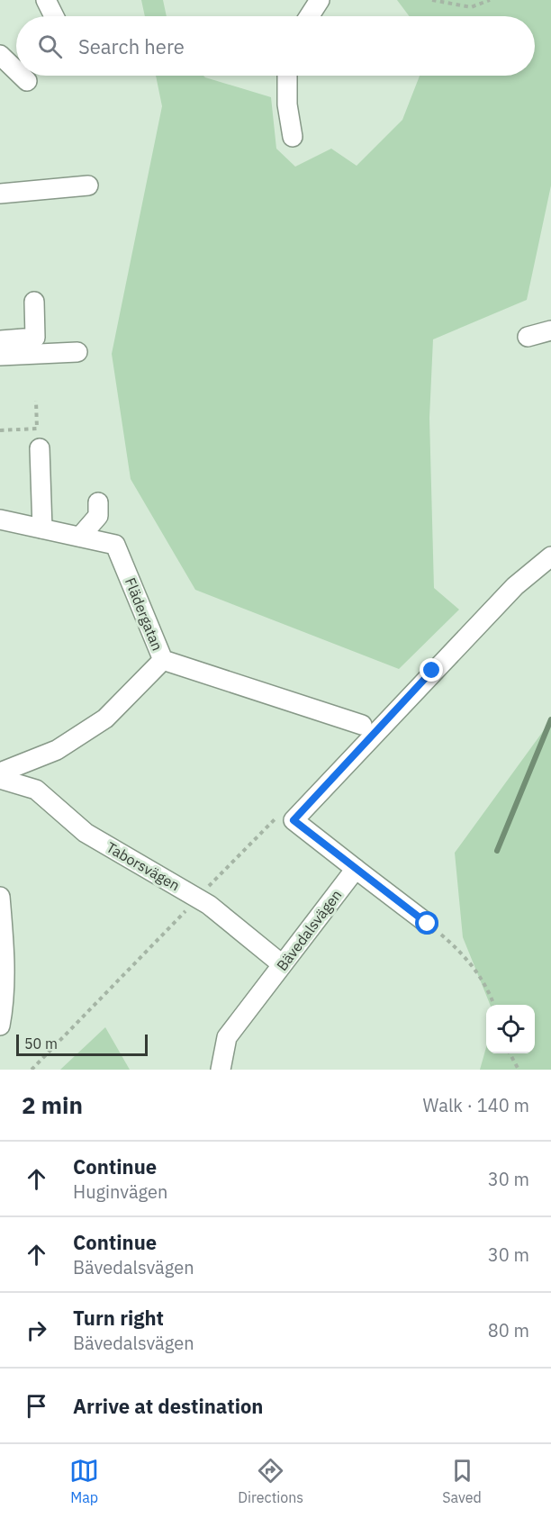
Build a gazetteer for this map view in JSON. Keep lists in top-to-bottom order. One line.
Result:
{"streets":{"street":["Flädergatan","Taborsvägen","Bävedalsvägen"]},"crossings":[["Taborsvägen","Bävedalsvägen"]],"scale_bar":"50 m","page":{"search":"Search here","scale":"50 m","heading":["2 min","Walk · 140 m"],"list":[["Continue","Huginvägen","30 m"],["Continue","Bävedalsvägen","30 m"],["Turn right","Bävedalsvägen","80 m"],"Arrive at destination"],"nav":["Map","Directions","Saved"]}}
